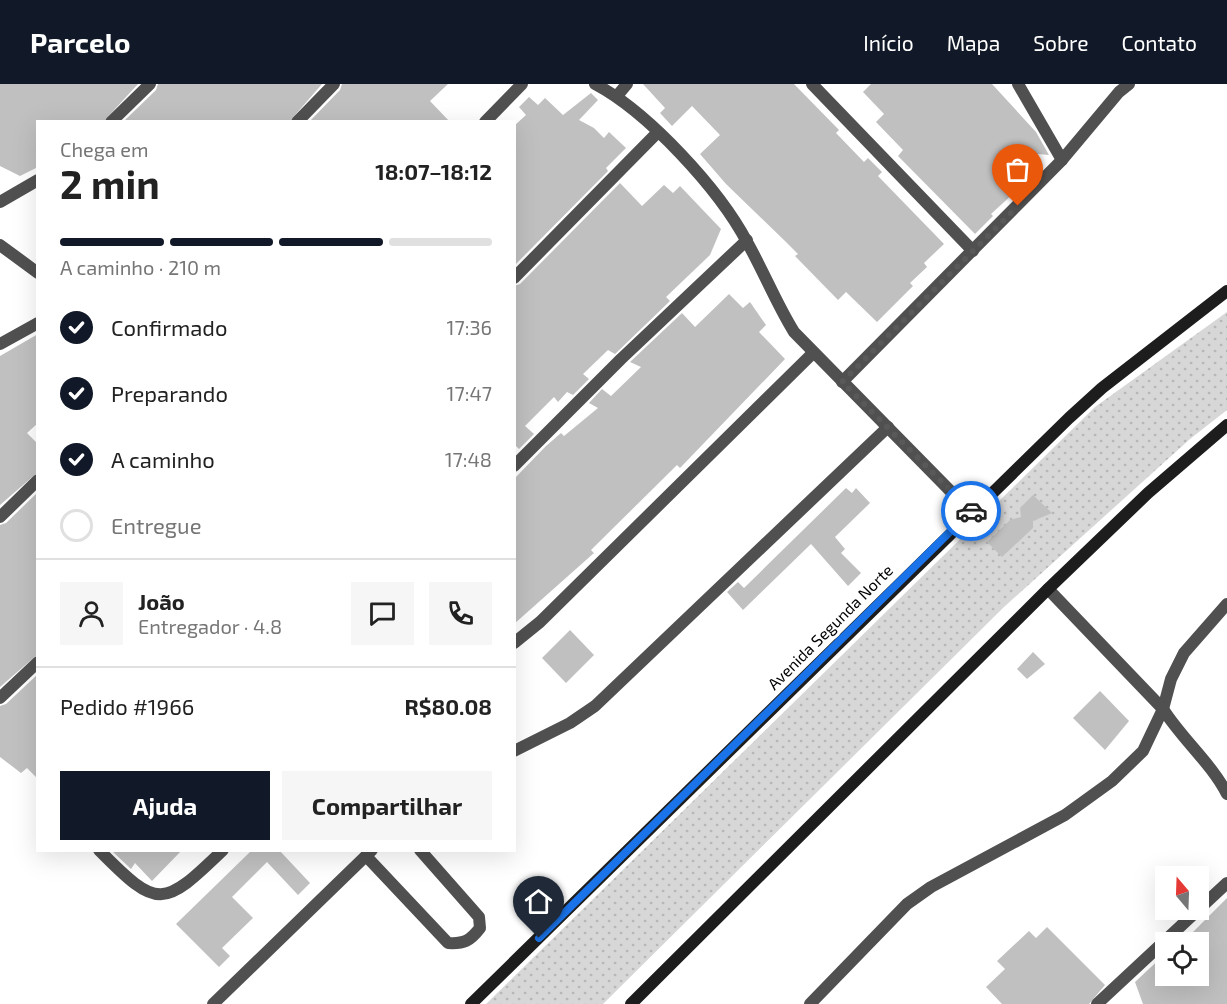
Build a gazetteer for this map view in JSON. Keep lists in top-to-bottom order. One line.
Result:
{"streets":{"main road":["Avenida Segunda Norte"]},"north":"top","page":{"header":"Parcelo","nav":["Início","Mapa","Sobre","Contato"],"heading":["2 min","Chega em","18:07–18:12"],"panel":["João","Entregador · 4.8","Pedido #1966","R$80.08"],"bar":"A caminho · 210 m","list":[["Confirmado","17:36"],["Preparando","17:47"],["A caminho","17:48"],"Entregue"],"buttons":["Ajuda","Compartilhar"]}}
